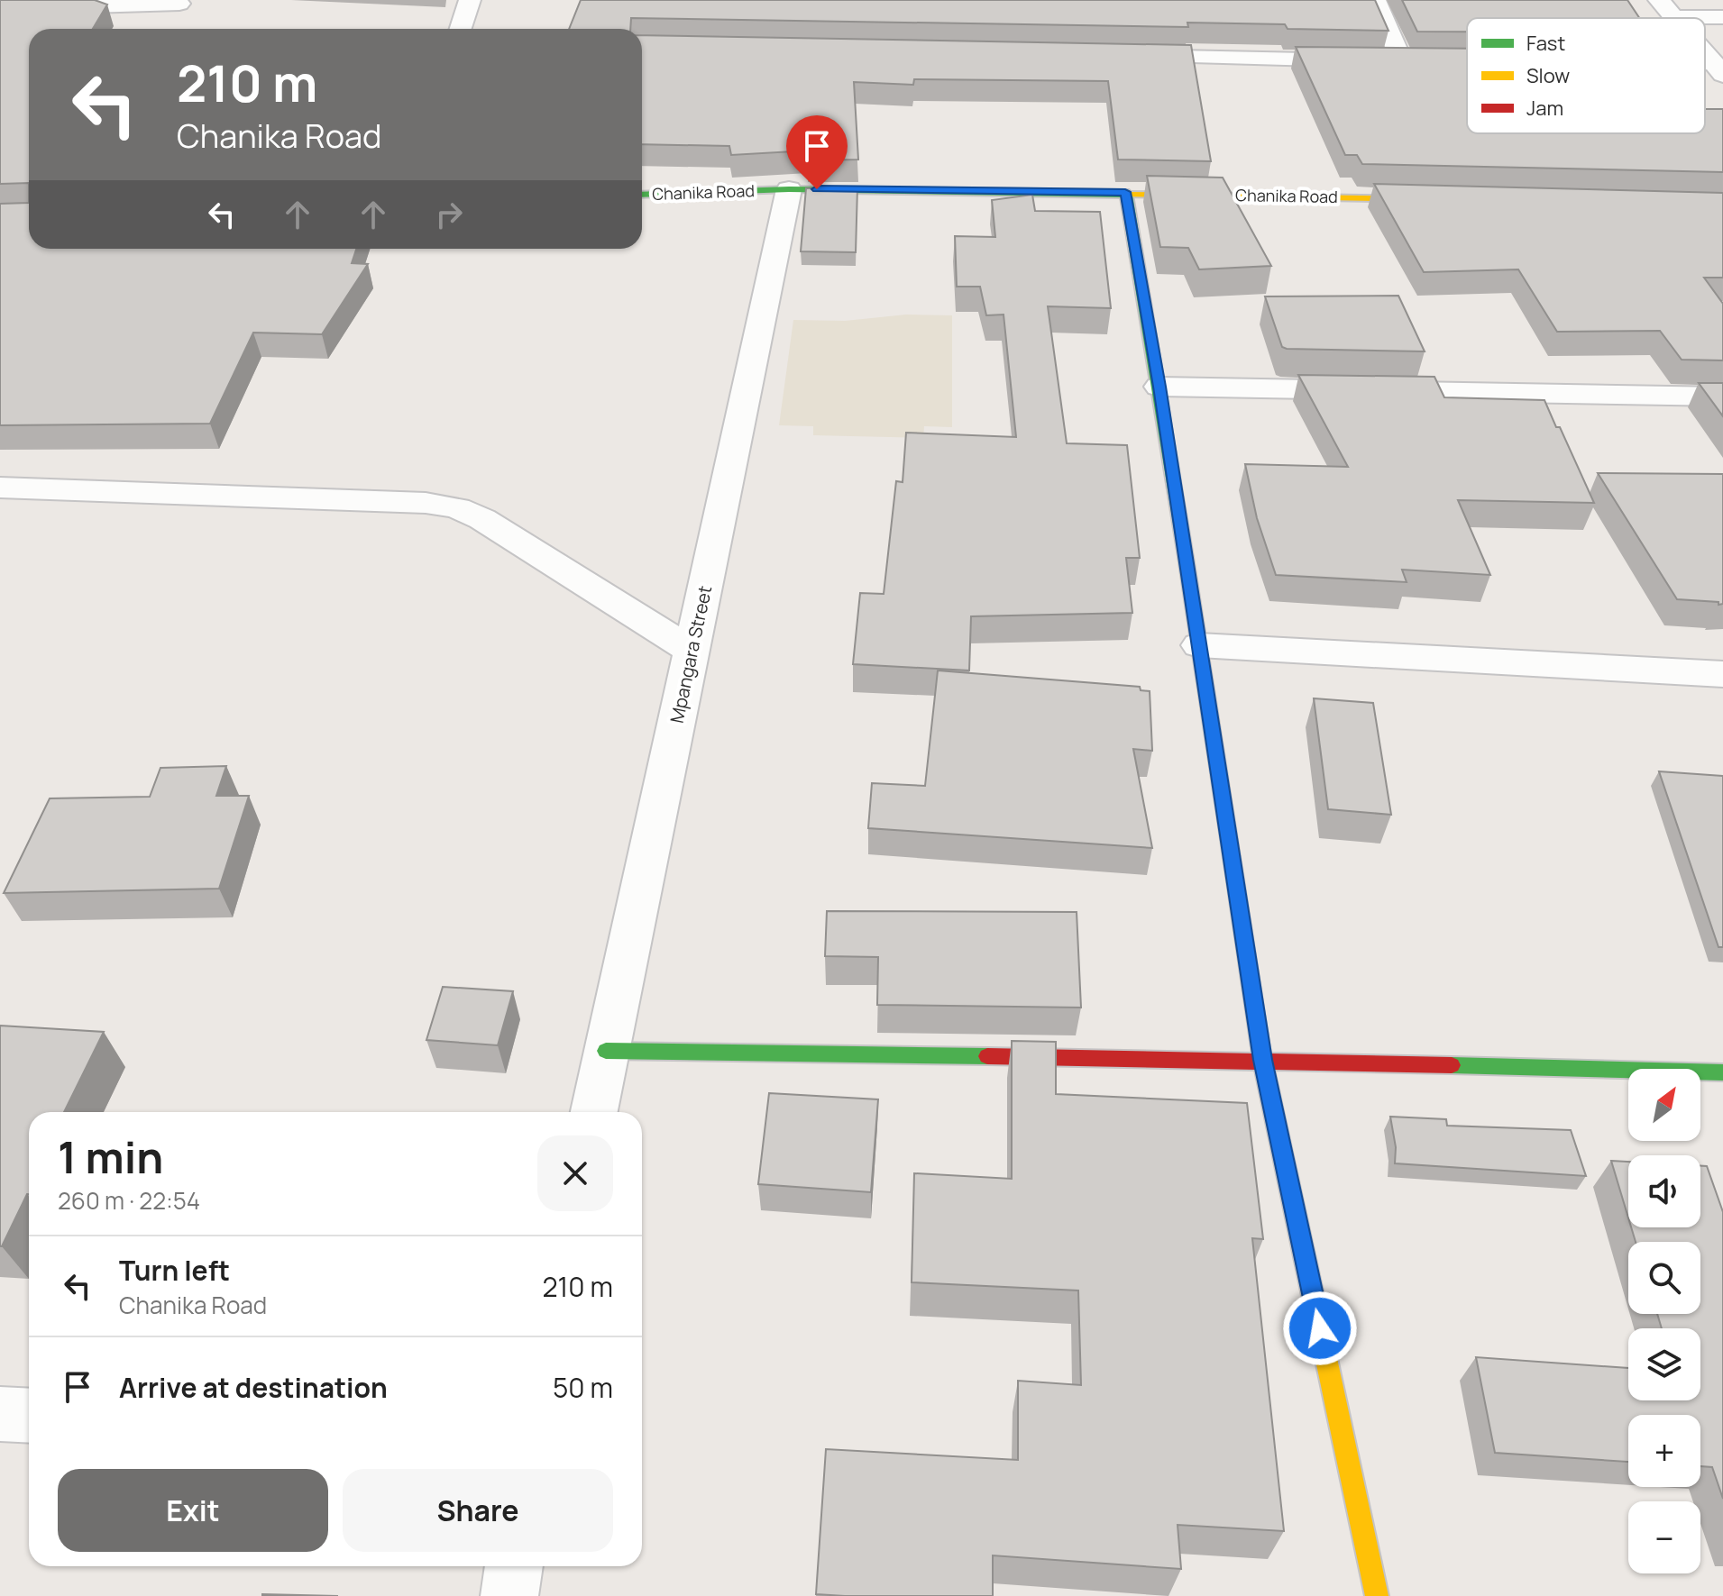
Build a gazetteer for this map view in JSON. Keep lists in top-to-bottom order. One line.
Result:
{"streets":{"street":["Chanika Road","Mpangara Street"]},"crossings":[["Chanika Road","Mpangara Street"]],"legend":["Fast","Slow","Jam"],"north":"top right","page":{"turn":["210 m","Chanika Road"],"map_buttons":["+","−"],"heading":["1 min","260 m · 22:54"],"list":[{"name":"Turn left","note":"Chanika Road","value":"210 m"},{"name":"Arrive at destination","value":"50 m"}],"buttons":["Exit","Share"]}}
